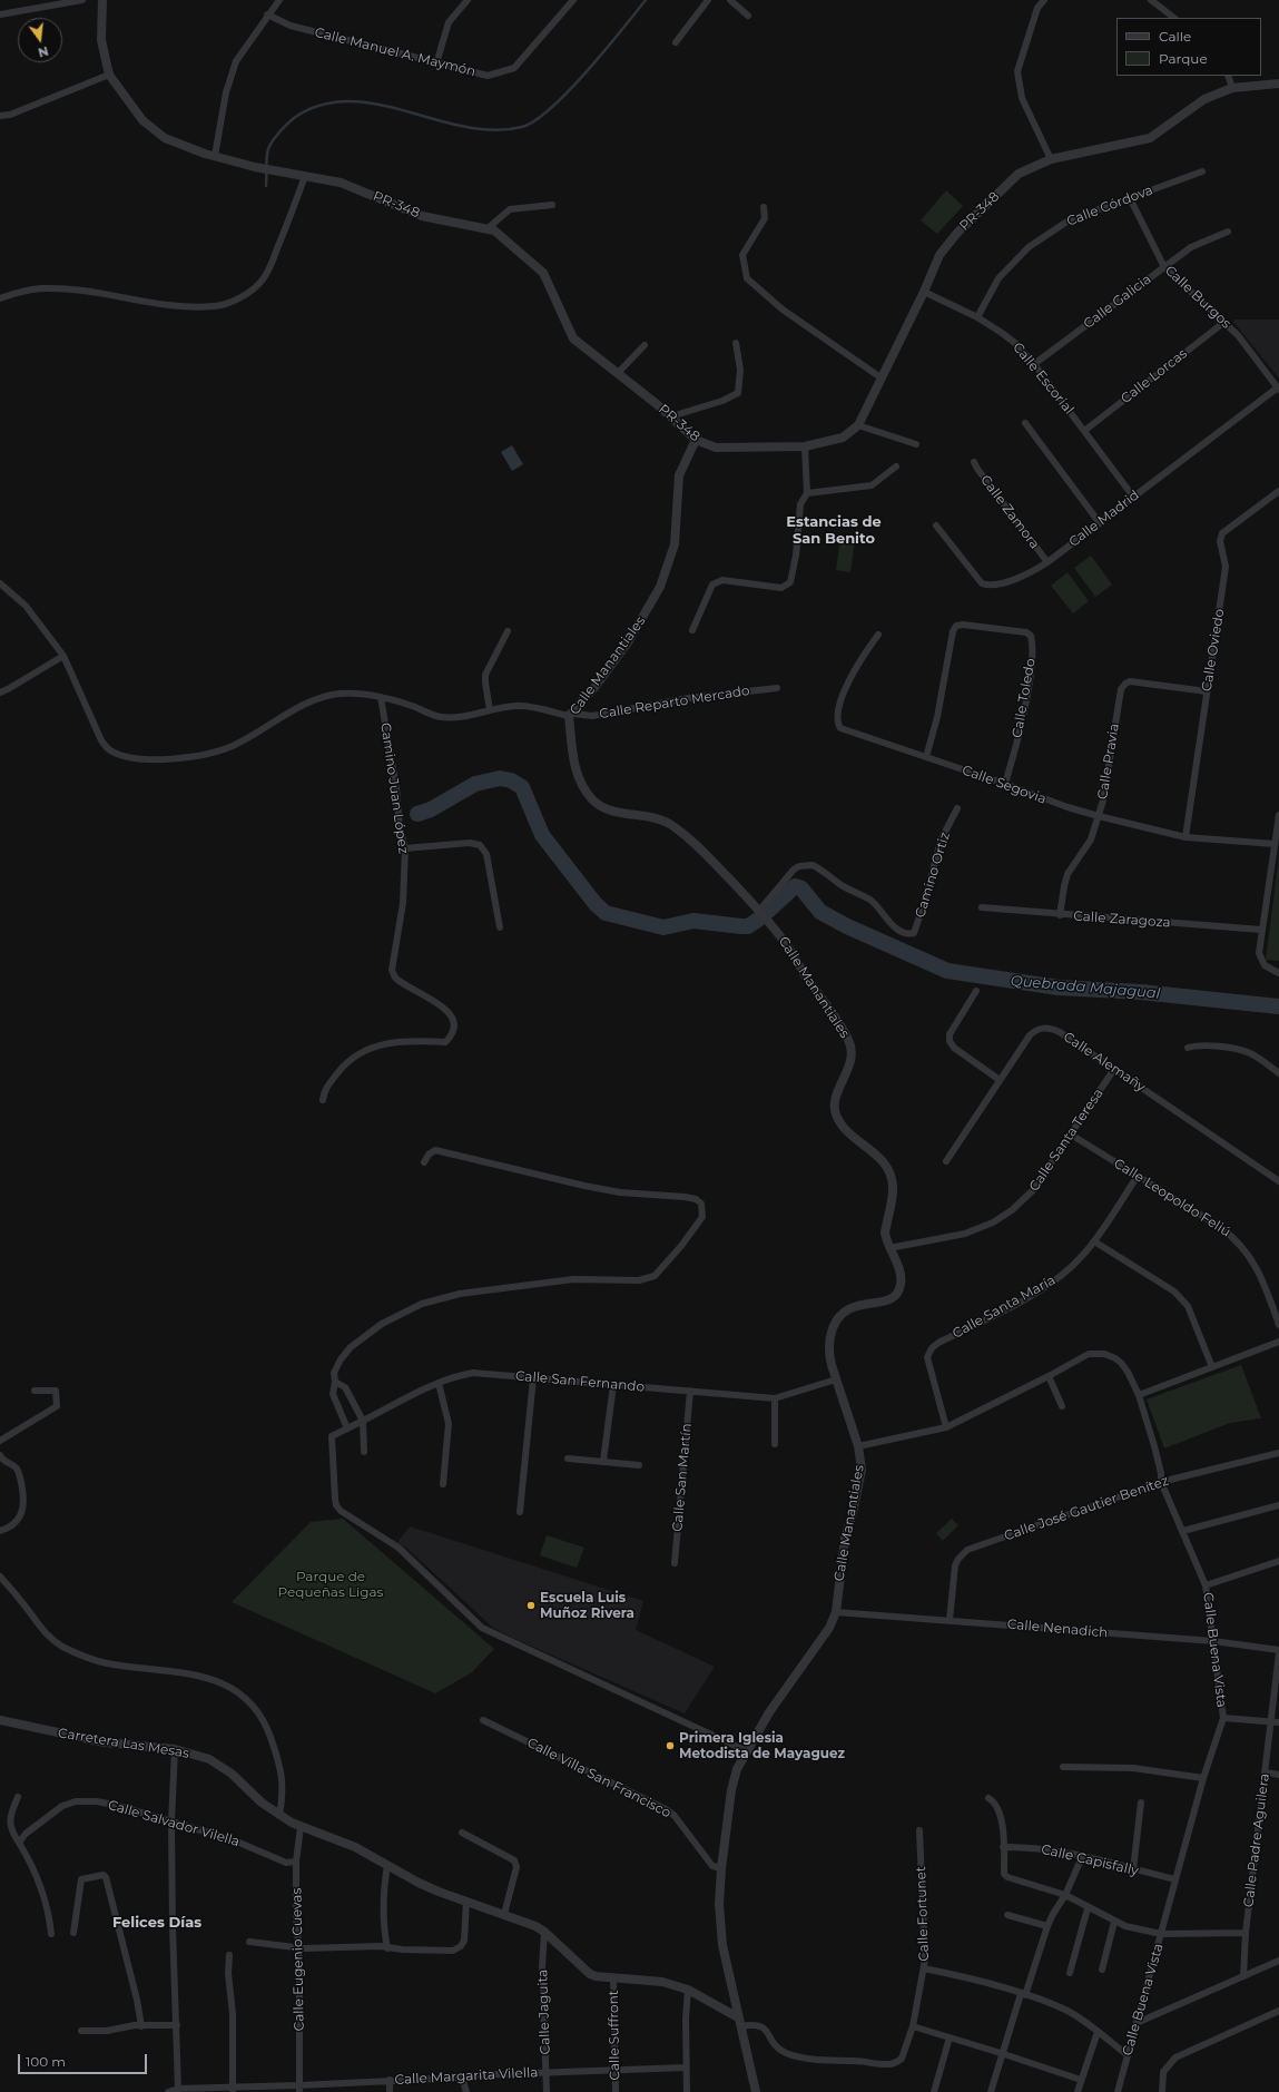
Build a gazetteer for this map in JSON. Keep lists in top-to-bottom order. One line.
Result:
{"streets":{"street":["Calle Manuel A. Maymón","PR-348","Calle Córdova","Calle Burgos","Calle Galicia","Calle Lorcas","Calle Escorial","Calle Zamora","Calle Madrid","Calle Oviedo","Calle Manantiales","Calle Toledo","Calle Reparto Mercado","Calle Pravia","Calle Segovia","Camino Juan López","Camino Ortiz","Calle Zaragoza","Calle Alemañy","Calle Santa Teresa","Calle Leopoldo Feliú","Calle Santa María","Calle San Fernando","Calle San Martín","Calle José Gautier Benítez","Calle Nenadich","Calle Buena Vista","Carretera Las Mesas","Calle Villa San Francisco","Calle Salvador Vilella","Calle Padre Aguilera","Calle Capisfally","Calle Fortunet","Calle Eugenio Cuevas","Calle Jaguita","Calle Suffront","Calle Margarita Vilella"]},"crossings":[["PR-348","Calle Escorial"],["PR-348","Calle Manantiales"],["Calle Córdova","Calle Burgos"],["Calle Córdova","Calle Escorial"],["Calle Burgos","Calle Galicia"],["Calle Burgos","Calle Lorcas"],["Calle Burgos","Calle Madrid"],["Calle Galicia","Calle Escorial"],["Calle Lorcas","Calle Escorial"],["Calle Escorial","Calle Madrid"],["Calle Zamora","Calle Madrid"],["Calle Oviedo","Calle Pravia"],["Calle Oviedo","Calle Segovia"],["Calle Manantiales","Calle Reparto Mercado"],["Calle Manantiales","Camino Ortiz"],["Calle Manantiales","Calle Santa Teresa"],["Calle Manantiales","Calle San Fernando"],["Calle Manantiales","Calle Nenadich"],["Calle Manantiales","Calle Buena Vista"],["Calle Manantiales","Carretera Las Mesas"],["Calle Manantiales","Calle Villa San Francisco"],["Calle Manantiales","Calle Fortunet"],["Calle Toledo","Calle Segovia"],["Calle Reparto Mercado","Camino Juan López"],["Calle Pravia","Calle Segovia"],["Calle Pravia","Calle Zaragoza"],["Calle Alemañy","Calle Santa Teresa"],["Calle Santa Teresa","Calle Leopoldo Feliú"],["Calle Leopoldo Feliú","Calle Santa María"],["Calle Santa María","Calle Buena Vista"],["Calle San Fernando","Calle San Martín"],["Calle José Gautier Benítez","Calle Nenadich"],["Calle José Gautier Benítez","Calle Buena Vista"],["Calle Nenadich","Calle Buena Vista"],["Calle Nenadich","Calle Padre Aguilera"],["Calle Buena Vista","Calle Capisfally"],["Carretera Las Mesas","Calle Fortunet"],["Carretera Las Mesas","Calle Eugenio Cuevas"],["Carretera Las Mesas","Calle Jaguita"],["Carretera Las Mesas","Calle Suffront"],["Calle Salvador Vilella","Calle Eugenio Cuevas"],["Calle Eugenio Cuevas","Calle Margarita Vilella"],["Calle Jaguita","Calle Margarita Vilella"],["Calle Suffront","Calle Margarita Vilella"]],"districts":["Estancias de San Benito","Felices Días"],"water":["Quebrada Majagual"],"parks":["Parque de Pequeñas Ligas"],"places":["Escuela Luis Muñoz Rivera","Primera Iglesia Metodista de Mayaguez"],"legend":["Calle","Parque"],"scale_bar":"100 m","north":"bottom"}
